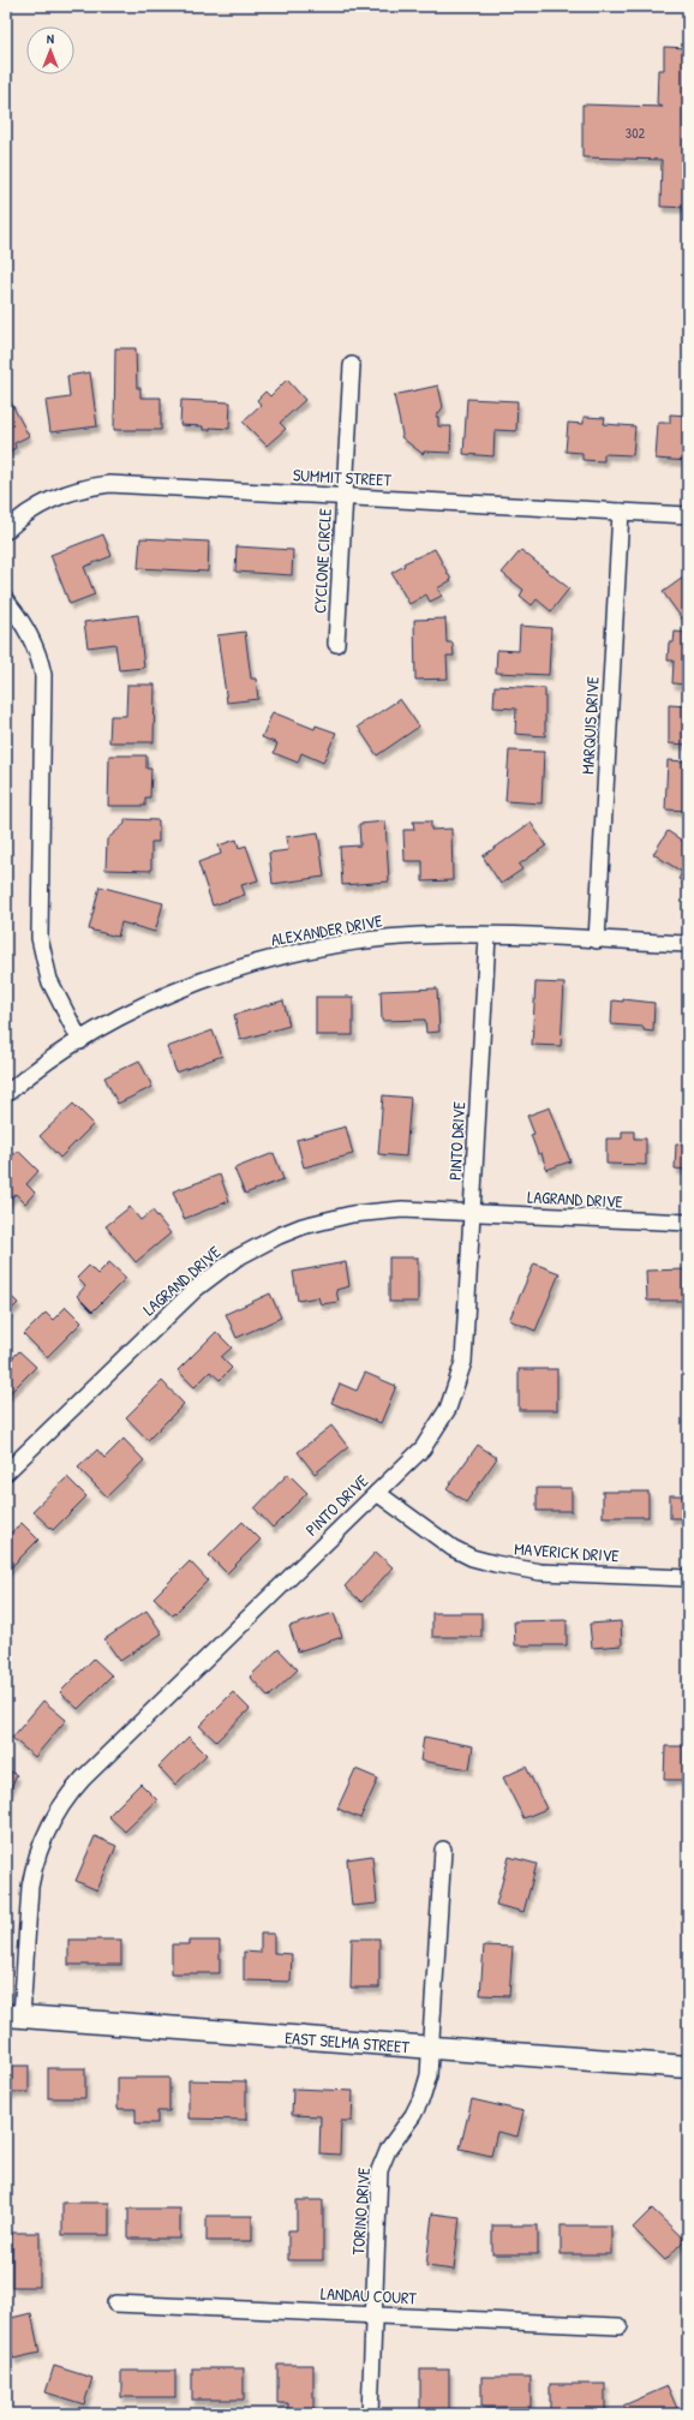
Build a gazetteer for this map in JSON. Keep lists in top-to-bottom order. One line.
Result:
{"streets":{"street":["SUMMIT STREET","CYCLONE CIRCLE","MARQUIS DRIVE","ALEXANDER DRIVE","PINTO DRIVE","LAGRAND DRIVE","MAVERICK DRIVE","EAST SELMA STREET","TORINO DRIVE","LANDAU COURT"]},"crossings":[["SUMMIT STREET","CYCLONE CIRCLE"],["SUMMIT STREET","MARQUIS DRIVE"],["MARQUIS DRIVE","ALEXANDER DRIVE"],["ALEXANDER DRIVE","PINTO DRIVE"],["PINTO DRIVE","LAGRAND DRIVE"],["PINTO DRIVE","MAVERICK DRIVE"],["PINTO DRIVE","EAST SELMA STREET"],["EAST SELMA STREET","TORINO DRIVE"],["TORINO DRIVE","LANDAU COURT"]],"house_numbers":["302"],"north":"top"}
